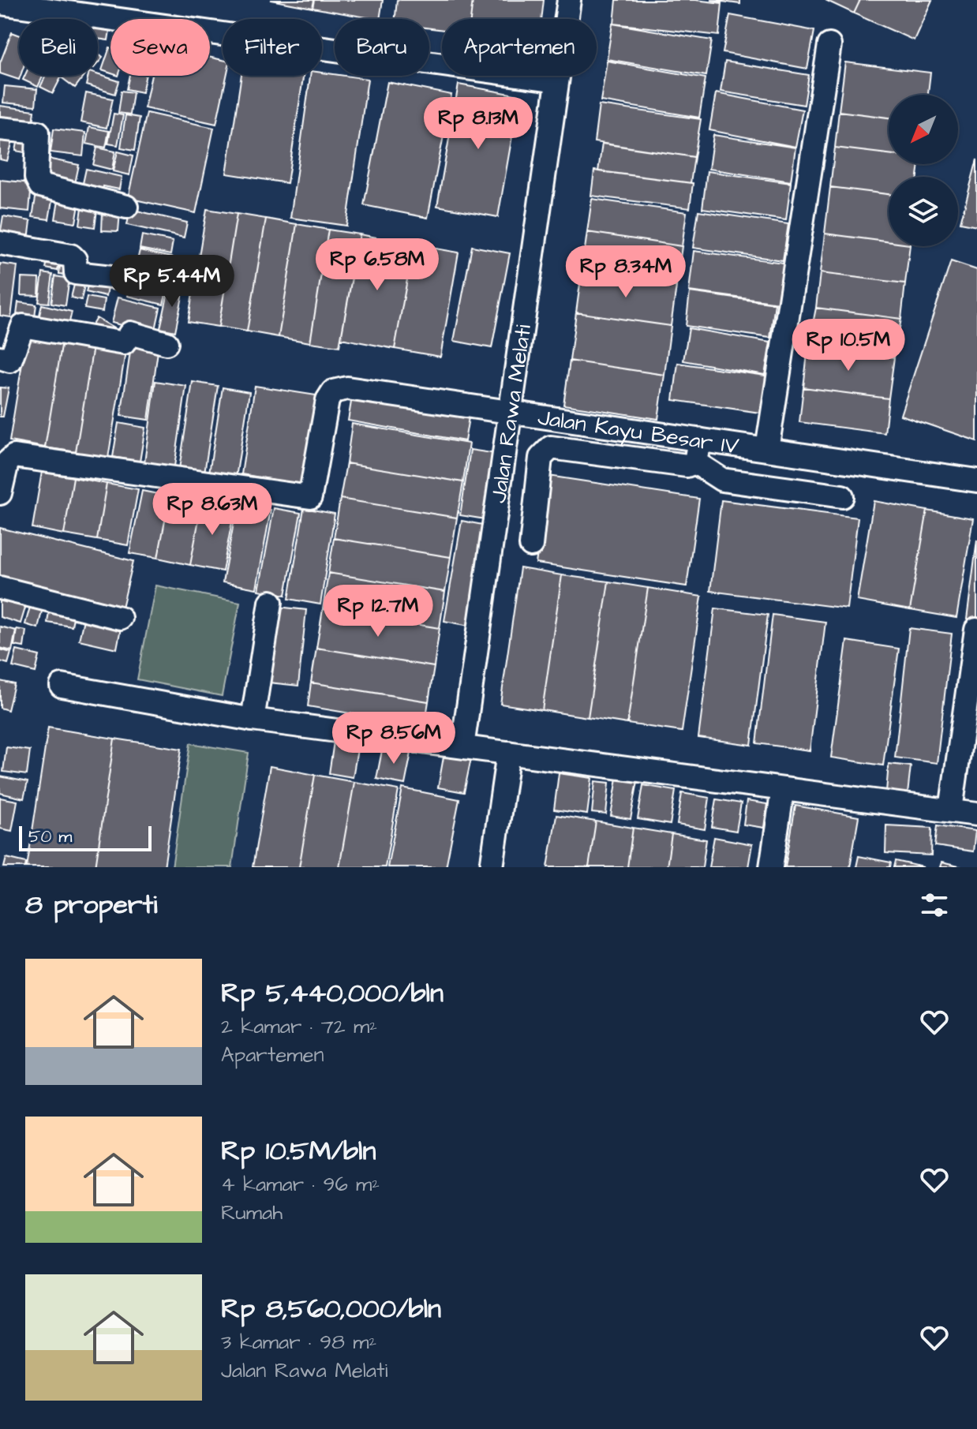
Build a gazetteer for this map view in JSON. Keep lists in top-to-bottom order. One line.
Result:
{"streets":{"street":["Jalan Rawa Melati","Jalan Kayu Besar IV"]},"crossings":[["Jalan Rawa Melati","Jalan Kayu Besar IV"]],"scale_bar":"50 m","north":"bottom left","page":{"chip":["Beli","Sewa","Filter","Baru","Apartemen"],"price":["Rp 8.13M","Rp 6.58M","Rp 8.34M","Rp 5.44M","Rp 10.5M","Rp 8.63M","Rp 12.7M","Rp 8.56M"],"scale":"50 m","heading":"8 properti","list":[{"name":"Rp 5,440,000/bln","note":"2 kamar · 72 m² · Apartemen"},{"name":"Rp 10.5M/bln","note":"4 kamar · 96 m² · Rumah"},{"name":"Rp 8,560,000/bln","note":"3 kamar · 98 m² · Jalan Rawa Melati"}]}}
